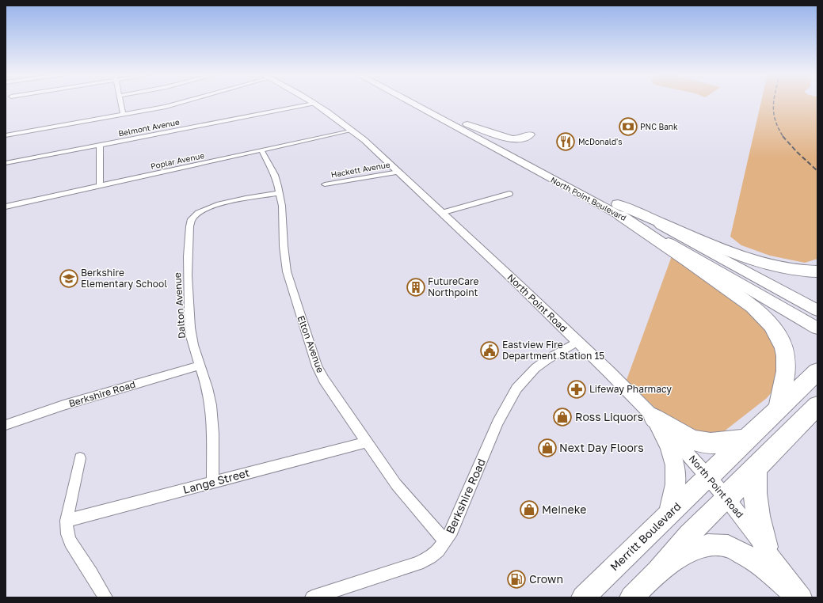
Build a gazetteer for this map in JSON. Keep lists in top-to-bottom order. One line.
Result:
{"streets":{"main road":["North Point Boulevard","Merritt Boulevard"],"street":["Belmont Avenue","Poplar Avenue","Hackett Avenue","North Point Road","Dalton Avenue","Elton Avenue","Berkshire Road","Lange Street"]},"crossings":[["Belmont Avenue","North Point Road"],["Poplar Avenue","North Point Road"],["Poplar Avenue","Elton Avenue"],["Hackett Avenue","North Point Road"],["North Point Road","Berkshire Road"],["North Point Road","Merritt Boulevard"],["Dalton Avenue","Elton Avenue"],["Dalton Avenue","Berkshire Road"],["Dalton Avenue","Lange Street"],["Elton Avenue","Berkshire Road"],["Elton Avenue","Lange Street"]],"places":{"bank":["PNC Bank"],"restaurant":["McDonald's"],"school or university":["Berkshire Elementary School"],"building":["FutureCare Northpoint"],"public building":["Eastview Fire Department Station 15"],"pharmacy":["Lifeway Pharmacy"],"shop":["Ross Liquors","Next Day Floors","Meineke"],"fuel station":["Crown"]}}
